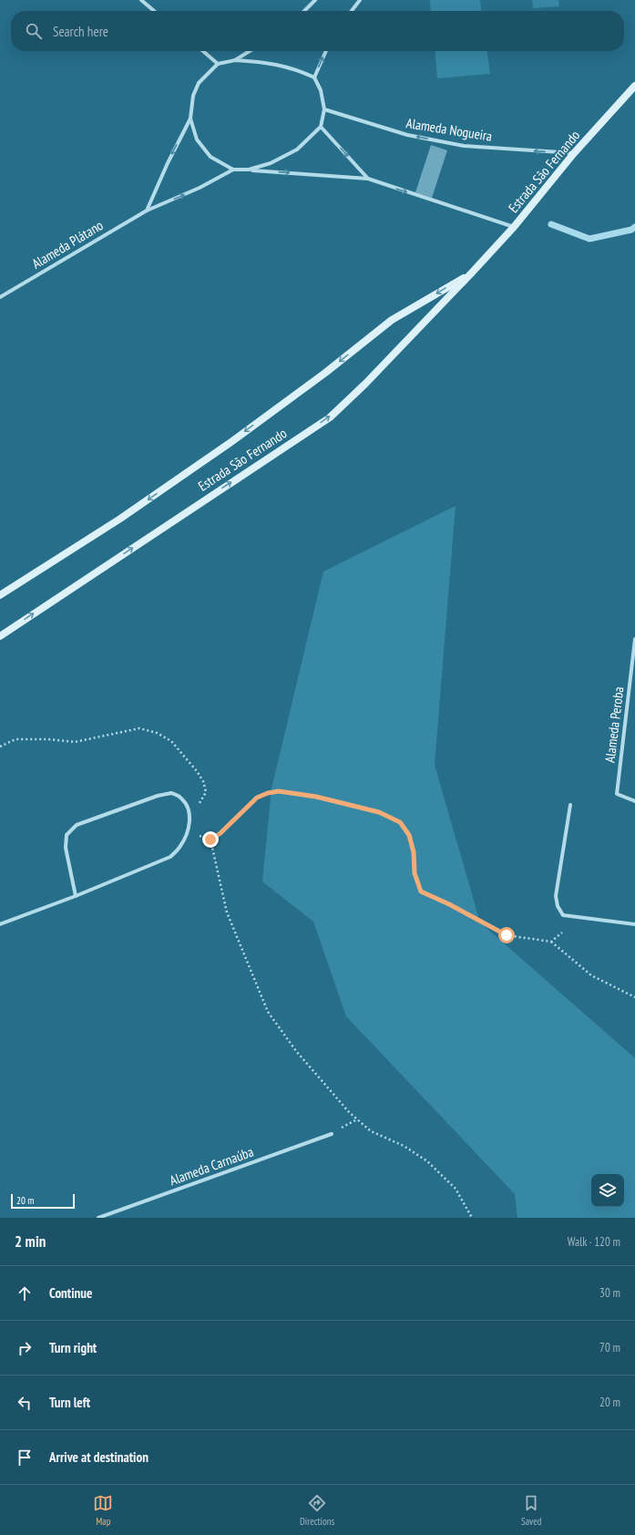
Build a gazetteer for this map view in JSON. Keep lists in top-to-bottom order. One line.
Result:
{"streets":{"main road":["Estrada São Fernando"],"street":["Alameda Nogueira","Alameda Plátano","Alameda Peroba","Alameda Carnaúba"]},"crossings":[["Alameda Nogueira","Estrada São Fernando"],["Alameda Nogueira","Alameda Plátano"]],"one_way":["Alameda Nogueira","Alameda Plátano"],"scale_bar":"20 m","page":{"search":"Search here","scale":"20 m","heading":["2 min","Walk · 120 m"],"list":[["Continue","30 m"],["Turn right","70 m"],["Turn left","20 m"],"Arrive at destination"],"nav":["Map","Directions","Saved"]}}
